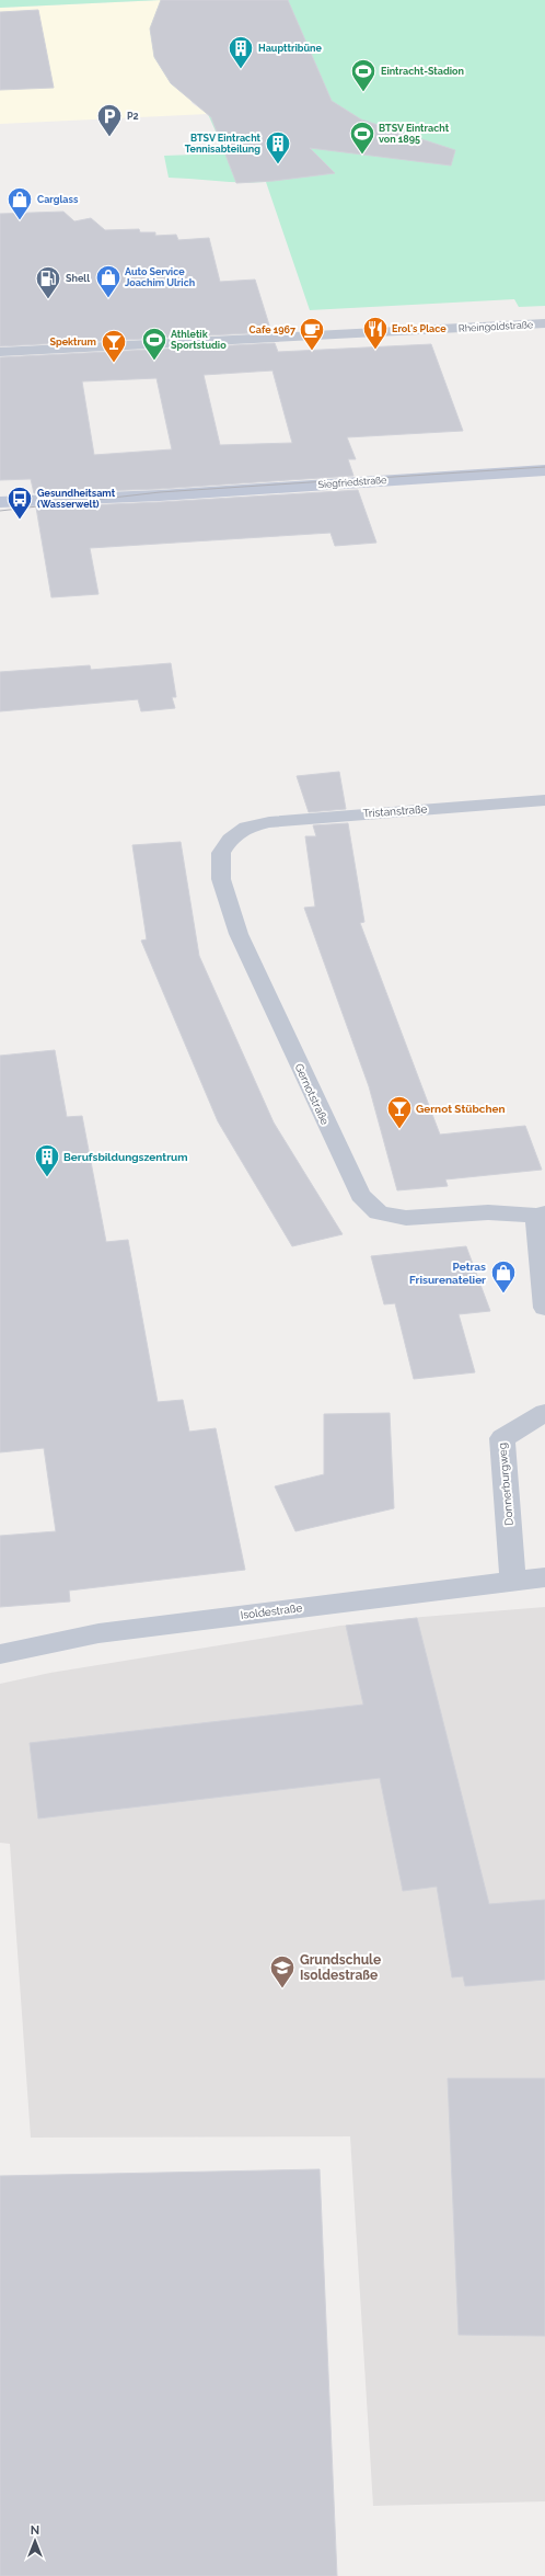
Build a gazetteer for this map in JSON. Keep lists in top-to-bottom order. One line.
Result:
{"streets":{"street":["Rheingoldstraße","Siegfriedstraße","Tristanstraße","Gernotstraße","Donnerburgweg","Isoldestraße"]},"crossings":[["Tristanstraße","Gernotstraße"],["Donnerburgweg","Isoldestraße"]],"places":{"building":["Haupttribüne","BTSV Eintracht Tennisabteilung","Berufsbildungszentrum"],"sports":["Eintracht-Stadion","BTSV Eintracht von 1895","Athletik Sportstudio"],"parking":["P2"],"shop":["Carglass","Auto Service Joachim Ulrich","Petras Frisurenatelier"],"fuel station":["Shell"],"restaurant":["Erol's Place"],"cafe":["Cafe 1967"],"bar":["Spektrum","Gernot Stübchen"],"bus stop":["Gesundheitsamt (Wasserwelt)"],"school or university":["Grundschule Isoldestraße"]},"north":"top"}
